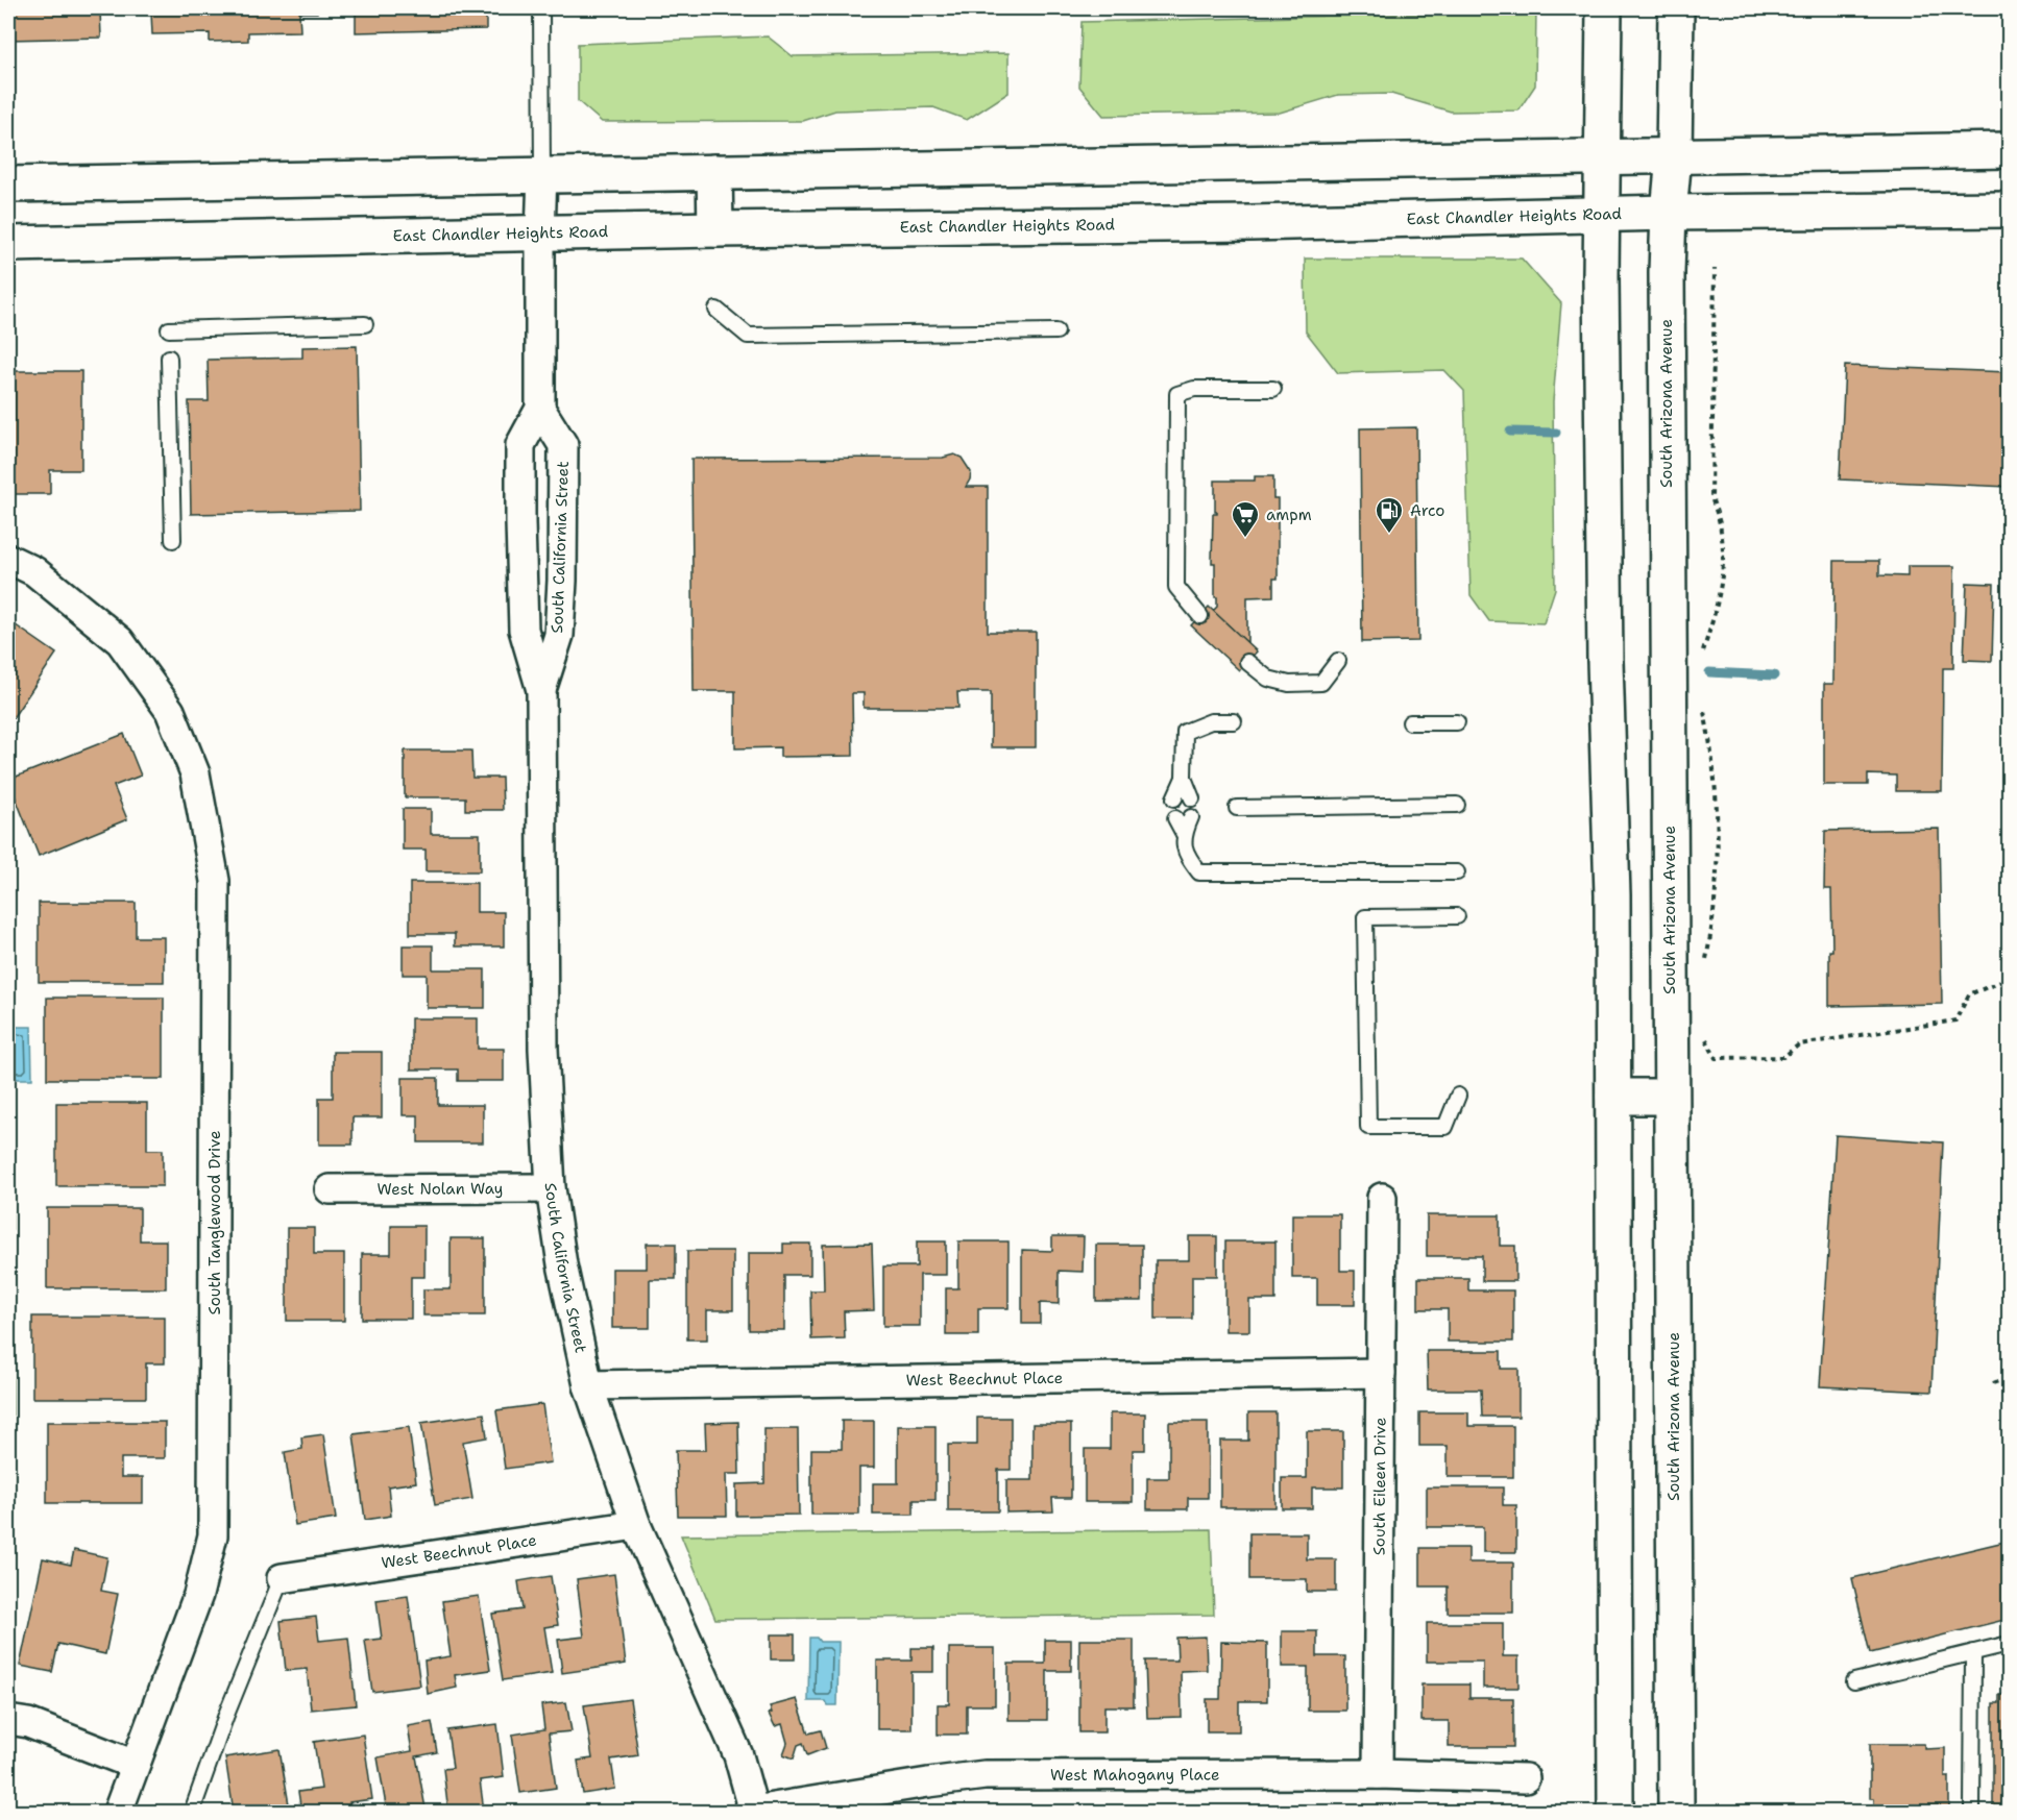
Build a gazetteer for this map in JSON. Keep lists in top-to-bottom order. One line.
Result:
{"streets":{"main road":["East Chandler Heights Road","South Arizona Avenue"],"street":["South California Street","West Nolan Way","South Tanglewood Drive","West Beechnut Place","South Eileen Drive","West Mahogany Place"]},"crossings":[["East Chandler Heights Road","South Arizona Avenue"],["East Chandler Heights Road","South California Street"],["South California Street","West Nolan Way"],["South California Street","West Beechnut Place"],["South California Street","West Mahogany Place"],["West Beechnut Place","South Eileen Drive"],["South Eileen Drive","West Mahogany Place"]],"places":{"fuel station":["Arco"],"supermarket":["ampm"]}}
